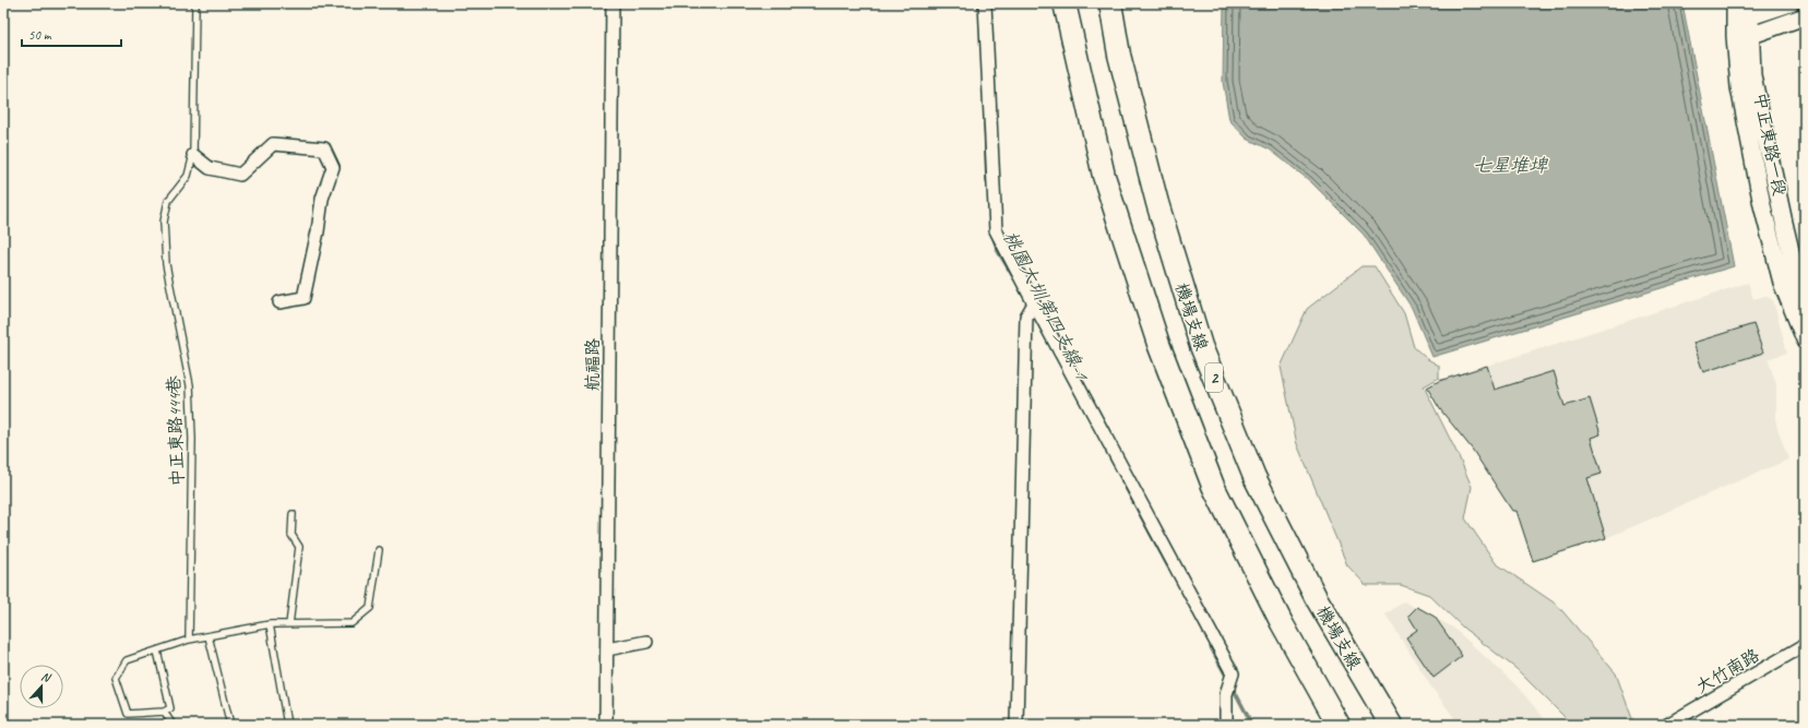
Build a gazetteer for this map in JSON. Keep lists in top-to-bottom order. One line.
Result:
{"streets":{"highway":["機場支線","2"],"main road":["中正東路一段"],"street":["航福路","大竹南路"],"lane":["中正東路444巷"]},"water":["七星堆埤","桃園大圳第四支線-1"],"scale_bar":"50 m","north":"top"}
